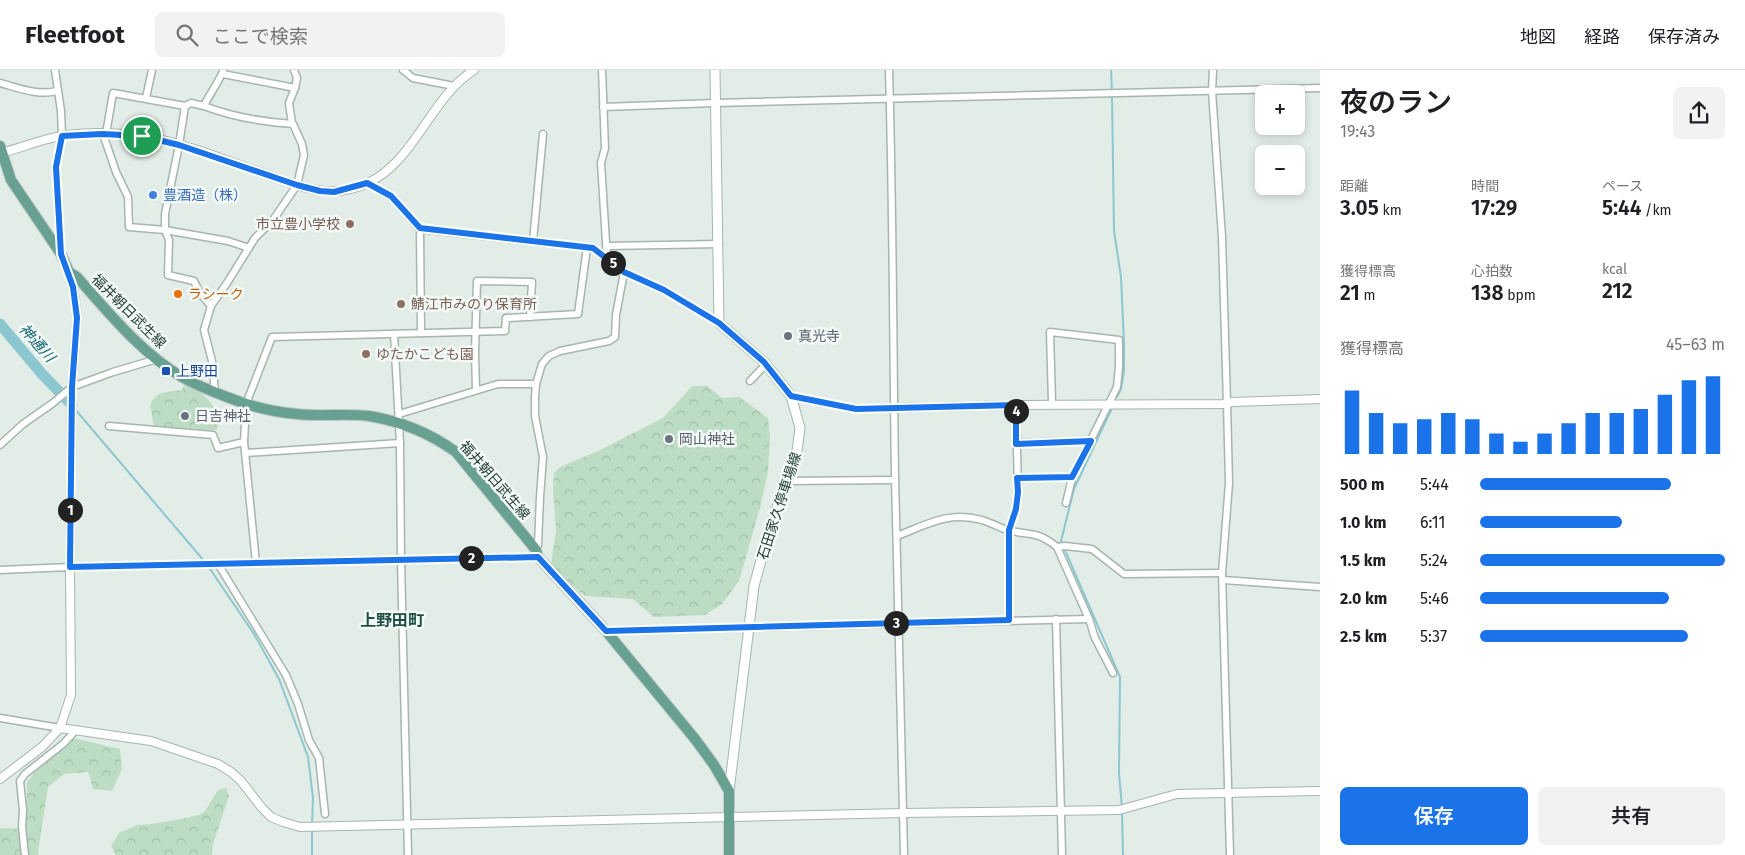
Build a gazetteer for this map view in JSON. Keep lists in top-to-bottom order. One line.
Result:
{"streets":{"main road":["福井朝日武生線","石田家久停車場線"]},"crossings":[["福井朝日武生線","石田家久停車場線"]],"districts":["上野田町"],"water":["神通川"],"places":{"other":["豊酒造（株）","市立豊小学校","ラシーク","鯖江市みのり保育所","真光寺","ゆたかこども園","日吉神社","岡山神社"],"transit":["上野田"]},"page":{"header":"Fleetfoot","search":"ここで検索","nav":["地図","経路","保存済み"],"heading":["夜のラン","19:43"],"map_buttons":["+","−"],"stats":[["距離","3.05 km"],["時間","17:29"],["ペース","5:44 /km"],["獲得標高","21 m"],["心拍数","138 bpm"],["kcal","212"]],"pins":["5","4","1","2","3"],"chart":["獲得標高","45–63 m"],"list":[{"name":"500 m","note":"5:44"},{"name":"1.0 km","note":"6:11"},{"name":"1.5 km","note":"5:24"},{"name":"2.0 km","note":"5:46"},{"name":"2.5 km","note":"5:37"}],"buttons":["保存","共有"]}}
